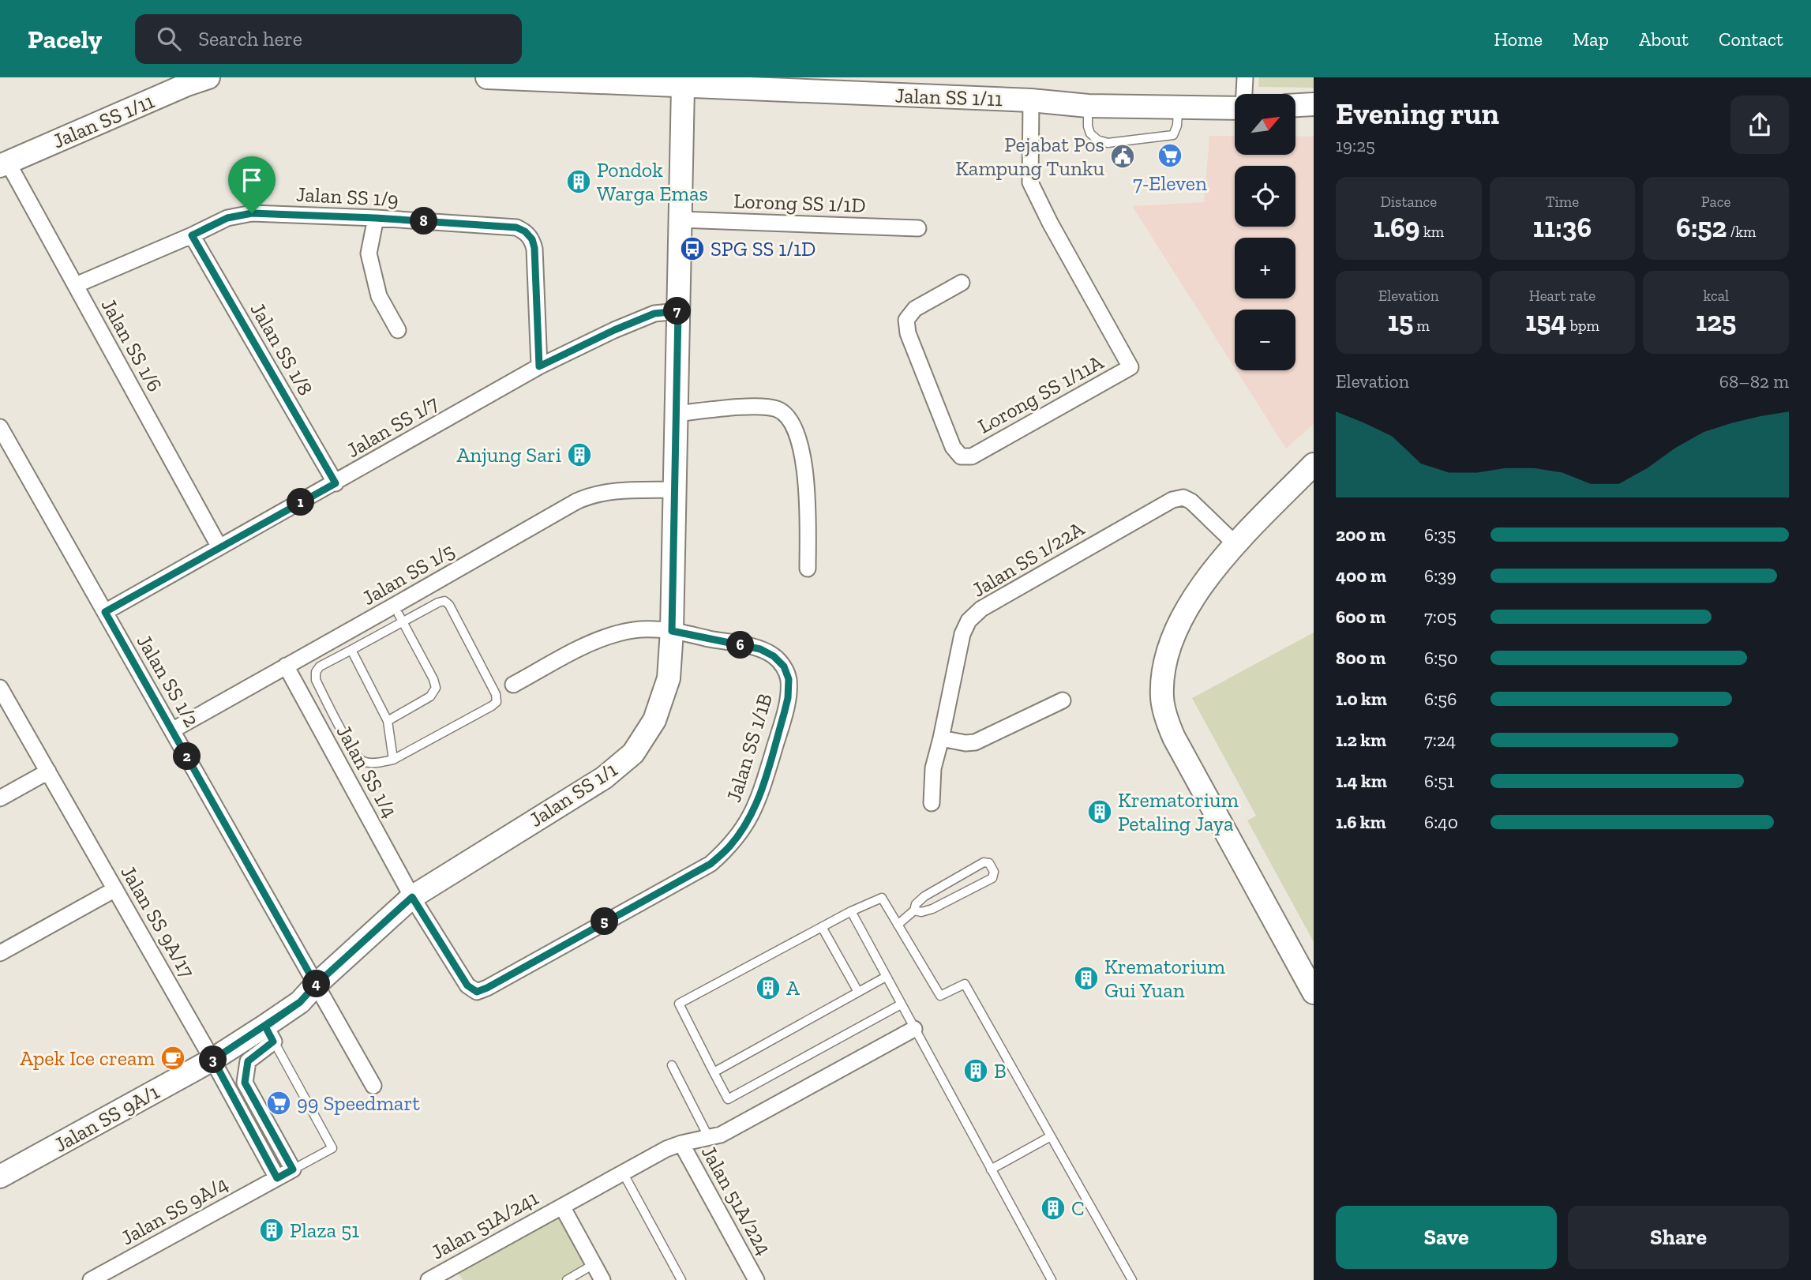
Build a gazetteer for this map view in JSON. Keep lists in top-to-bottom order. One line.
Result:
{"streets":{"street":["Jalan SS 1/11","Jalan SS 1/9","Lorong SS 1/1D","Jalan SS 1/6","Jalan SS 1/8","Lorong SS 1/11A","Jalan SS 1/7","Jalan SS 1/22A","Jalan SS 1/5","Jalan SS 1/2","Jalan SS 1/1B","Jalan SS 1/4","Jalan SS 1/1","Jalan SS 9A/17","Jalan SS 9A/1","Jalan 51A/224","Jalan SS 9A/4","Jalan 51A/241"]},"crossings":[["Jalan SS 1/11","Jalan SS 1/6"],["Jalan SS 1/11","Lorong SS 1/11A"],["Jalan SS 1/11","Jalan SS 1/1"],["Jalan SS 1/9","Jalan SS 1/6"],["Jalan SS 1/9","Jalan SS 1/8"],["Jalan SS 1/9","Jalan SS 1/7"],["Lorong SS 1/1D","Jalan SS 1/1"],["Jalan SS 1/6","Jalan SS 1/7"],["Jalan SS 1/8","Jalan SS 1/7"],["Jalan SS 1/7","Jalan SS 1/2"],["Jalan SS 1/7","Jalan SS 1/1"],["Jalan SS 1/5","Jalan SS 1/2"],["Jalan SS 1/5","Jalan SS 1/4"],["Jalan SS 1/5","Jalan SS 1/1"],["Jalan SS 1/2","Jalan SS 1/1"],["Jalan SS 1/1B","Jalan SS 1/4"],["Jalan SS 1/1B","Jalan SS 1/1"],["Jalan SS 1/4","Jalan SS 1/1"],["Jalan SS 1/1","Jalan SS 9A/17"],["Jalan SS 1/1","Jalan SS 9A/1"],["Jalan SS 9A/17","Jalan SS 9A/1"],["Jalan SS 9A/17","Jalan SS 9A/4"],["Jalan 51A/224","Jalan 51A/241"]],"places":{"supermarket":["7-Eleven","99 Speedmart"],"public building":["Pejabat Pos Kampung Tunku"],"building":["Pondok Warga Emas","Anjung Sari","Krematorium Petaling Jaya","Krematorium Gui Yuan","A","B","C","Plaza 51"],"bus stop":["SPG SS 1/1D"],"cafe":["Apek Ice cream"]},"north":"top right","page":{"header":"Pacely","search":"Search here","nav":["Home","Map","About","Contact"],"heading":["Evening run","19:25"],"map_buttons":["+","−"],"stats":[["Distance","1.69 km"],["Time","11:36"],["Pace","6:52 /km"],["Elevation","15 m"],["Heart rate","154 bpm"],["kcal","125"]],"pins":["8","7","1","6","2","5","4","3"],"chart":["Elevation","68–82 m"],"list":[{"name":"200 m","note":"6:35"},{"name":"400 m","note":"6:39"},{"name":"600 m","note":"7:05"},{"name":"800 m","note":"6:50"},{"name":"1.0 km","note":"6:56"},{"name":"1.2 km","note":"7:24"},{"name":"1.4 km","note":"6:51"},{"name":"1.6 km","note":"6:40"}],"buttons":["Save","Share"]}}
